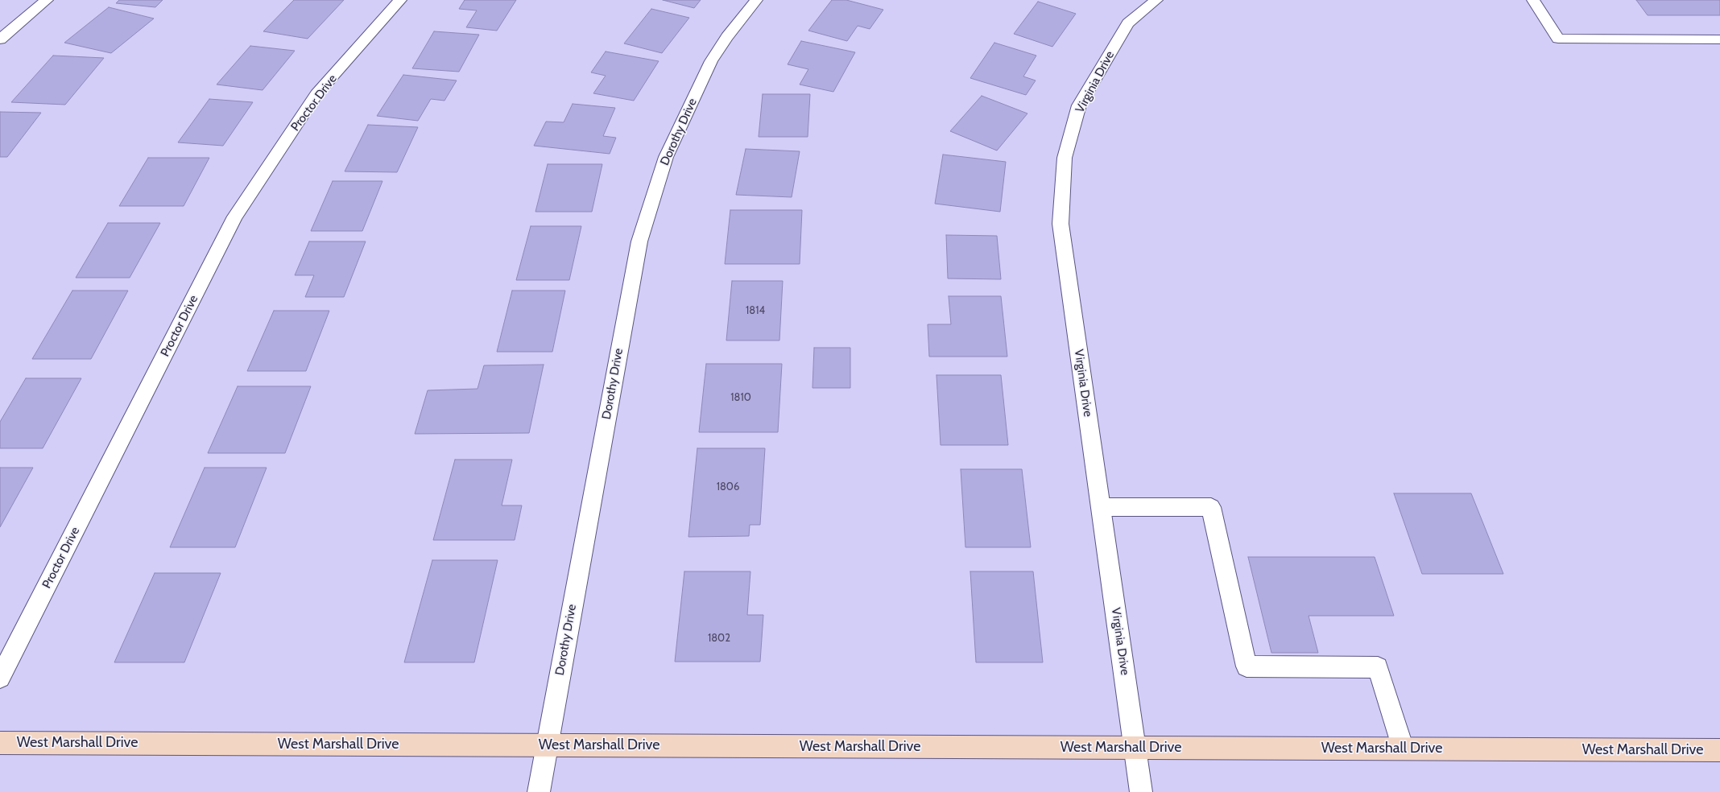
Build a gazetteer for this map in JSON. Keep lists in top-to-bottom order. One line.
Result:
{"streets":{"main road":["West Marshall Drive"],"street":["Virginia Drive","Proctor Drive","Dorothy Drive"]},"crossings":[["Virginia Drive","West Marshall Drive"],["Dorothy Drive","West Marshall Drive"]],"house_numbers":["1814","1810","1806","1802"]}
